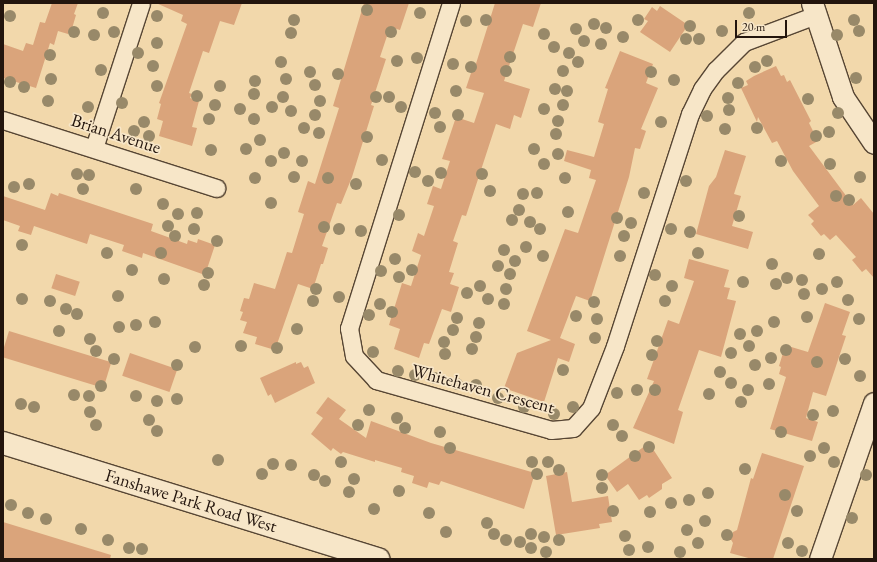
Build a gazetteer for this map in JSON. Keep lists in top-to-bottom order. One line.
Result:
{"streets":{"main road":["Fanshawe Park Road West"],"street":["Brian Avenue","Whitehaven Crescent"]},"scale_bar":"20 m"}
